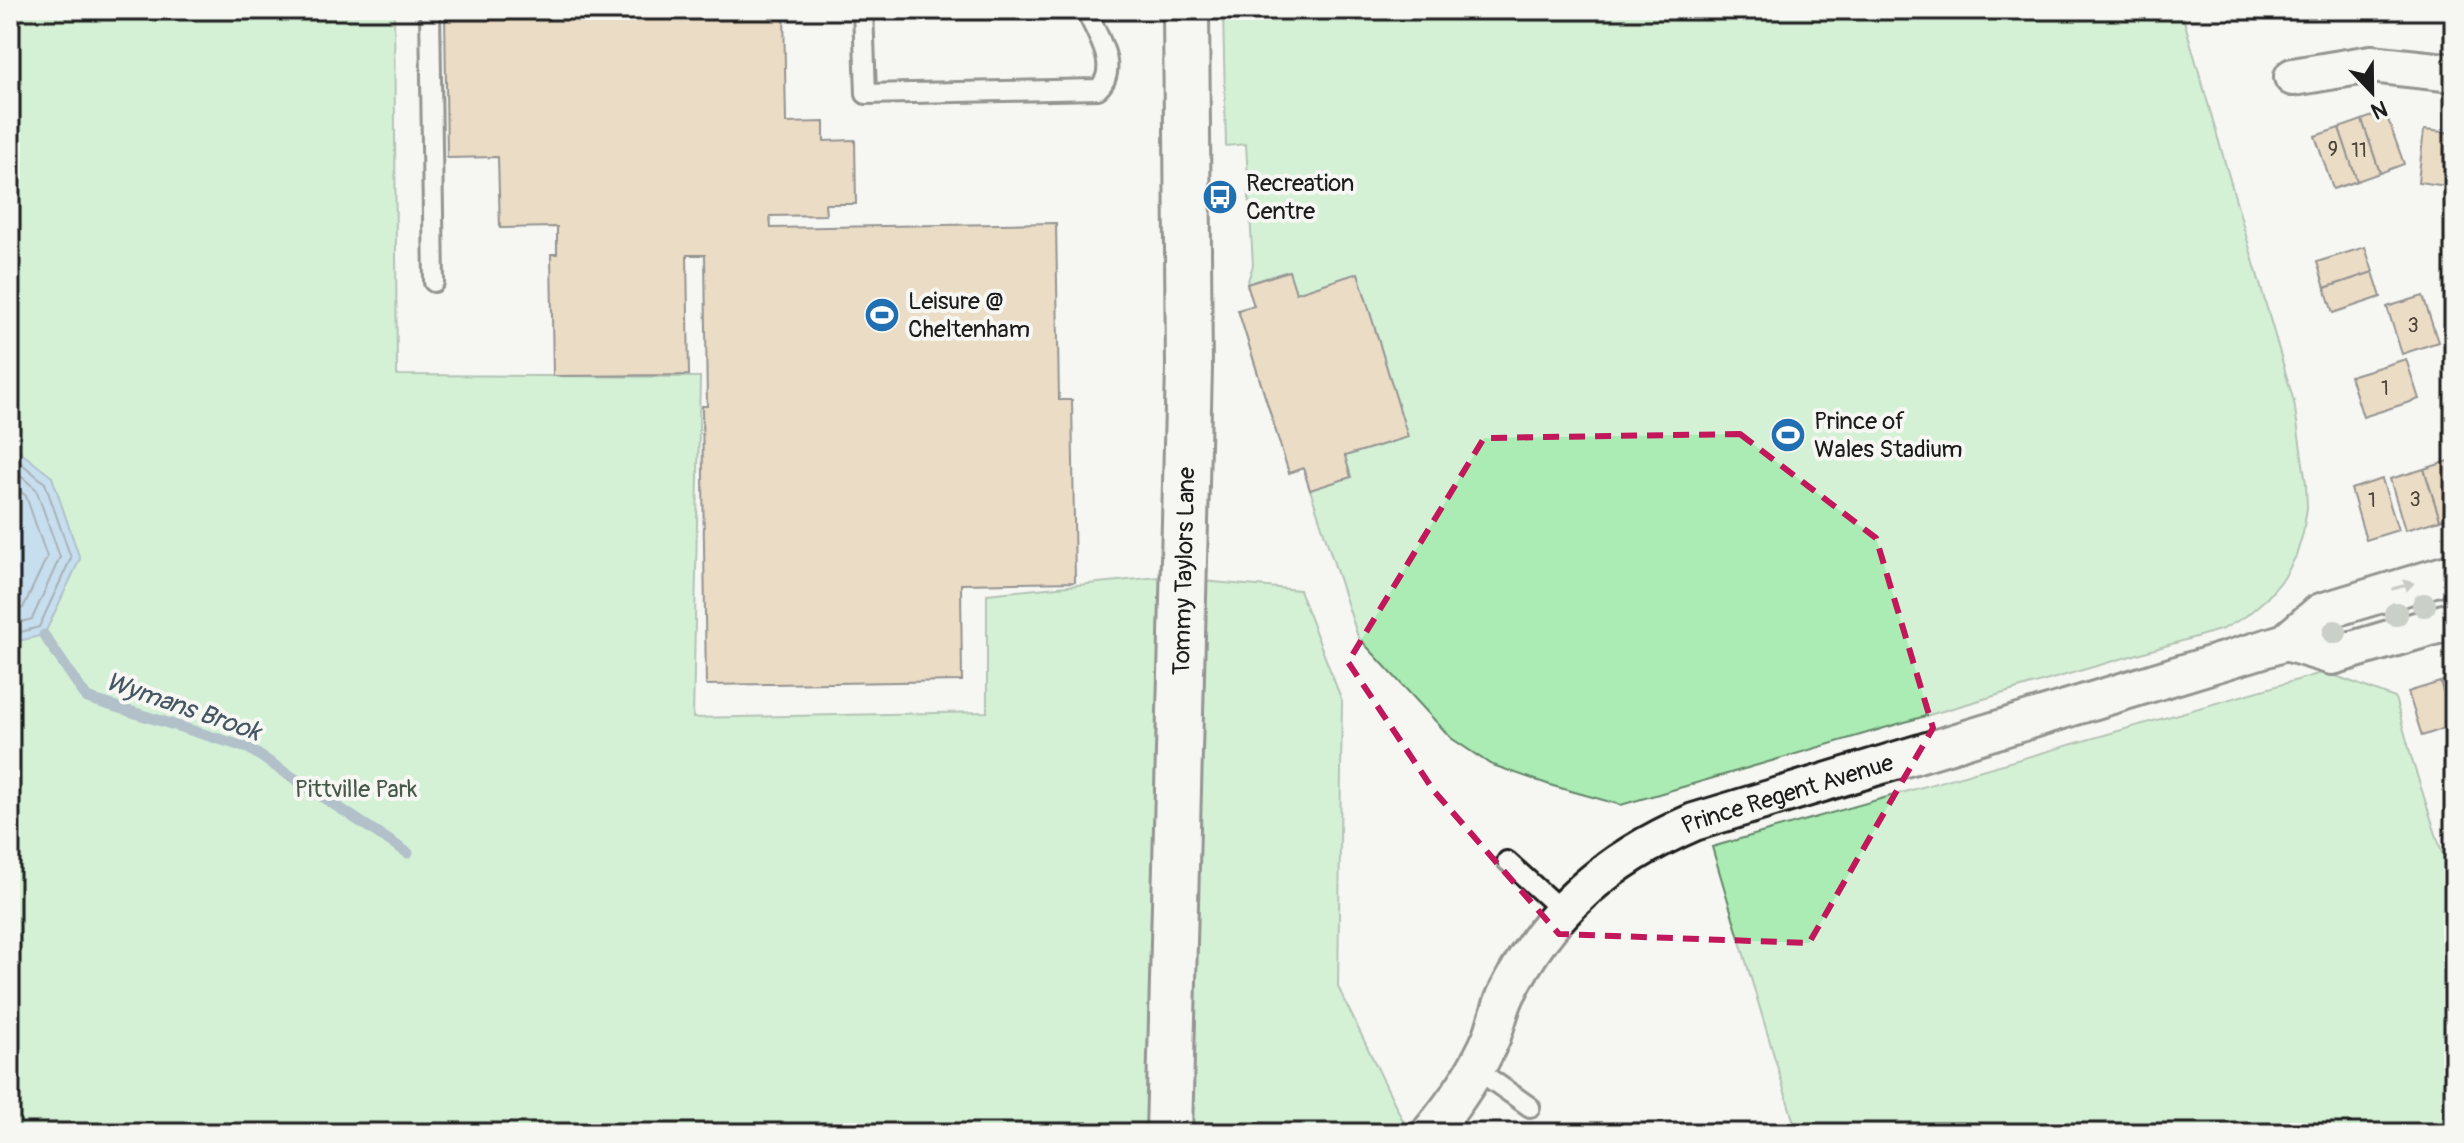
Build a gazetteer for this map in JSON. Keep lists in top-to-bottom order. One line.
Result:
{"streets":{"street":["Tommy Taylors Lane","Prince Regent Avenue"]},"water":["Wymans Brook"],"parks":["Pittville Park"],"places":{"bus stop":["Recreation Centre"],"sports":["Leisure @ Cheltenham","Prince of Wales Stadium"]},"house_numbers":["9","11","3","1","3","1"],"north":"bottom"}
